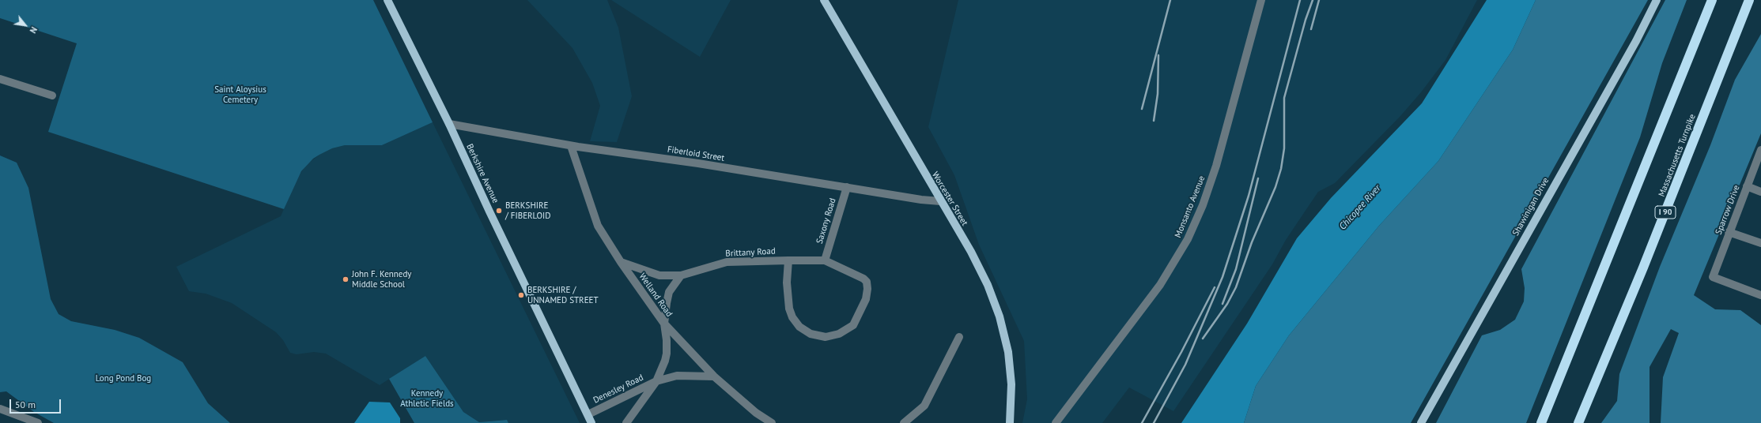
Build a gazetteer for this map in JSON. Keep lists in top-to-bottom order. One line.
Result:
{"streets":{"highway":["Massachusetts Turnpike","I 90"],"main road":["Berkshire Avenue","Worcester Street","Shawinigan Drive"],"street":["Fiberloid Street","Monsanto Avenue","Sparrow Drive","Saxony Road","Brittany Road","Welland Road","Denesley Road"]},"crossings":[["Fiberloid Street","Berkshire Avenue"],["Fiberloid Street","Worcester Street"],["Fiberloid Street","Saxony Road"],["Fiberloid Street","Welland Road"],["Berkshire Avenue","Denesley Road"],["Saxony Road","Brittany Road"],["Brittany Road","Welland Road"],["Welland Road","Denesley Road"]],"water":["Chicopee River"],"parks":["Saint Aloysius Cemetery","Long Pond Bog","Kennedy Athletic Fields"],"places":["BERKSHIRE / FIBERLOID","John F. Kennedy Middle School","BERKSHIRE / UNNAMED STREET"],"scale_bar":"50 m","north":"bottom right"}
